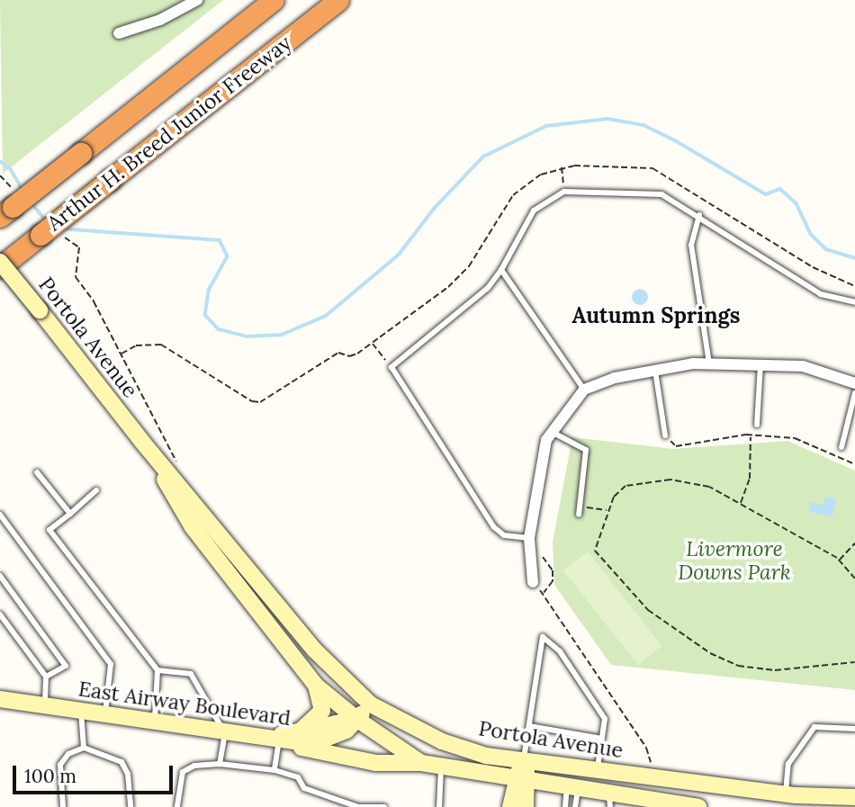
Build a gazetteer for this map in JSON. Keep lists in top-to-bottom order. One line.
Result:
{"streets":{"highway":["Arthur H. Breed Junior Freeway"],"main road":["Portola Avenue","East Airway Boulevard"]},"crossings":[["Portola Avenue","East Airway Boulevard"]],"districts":["Autumn Springs"],"parks":["Livermore Downs Park"],"scale_bar":"100 m"}
